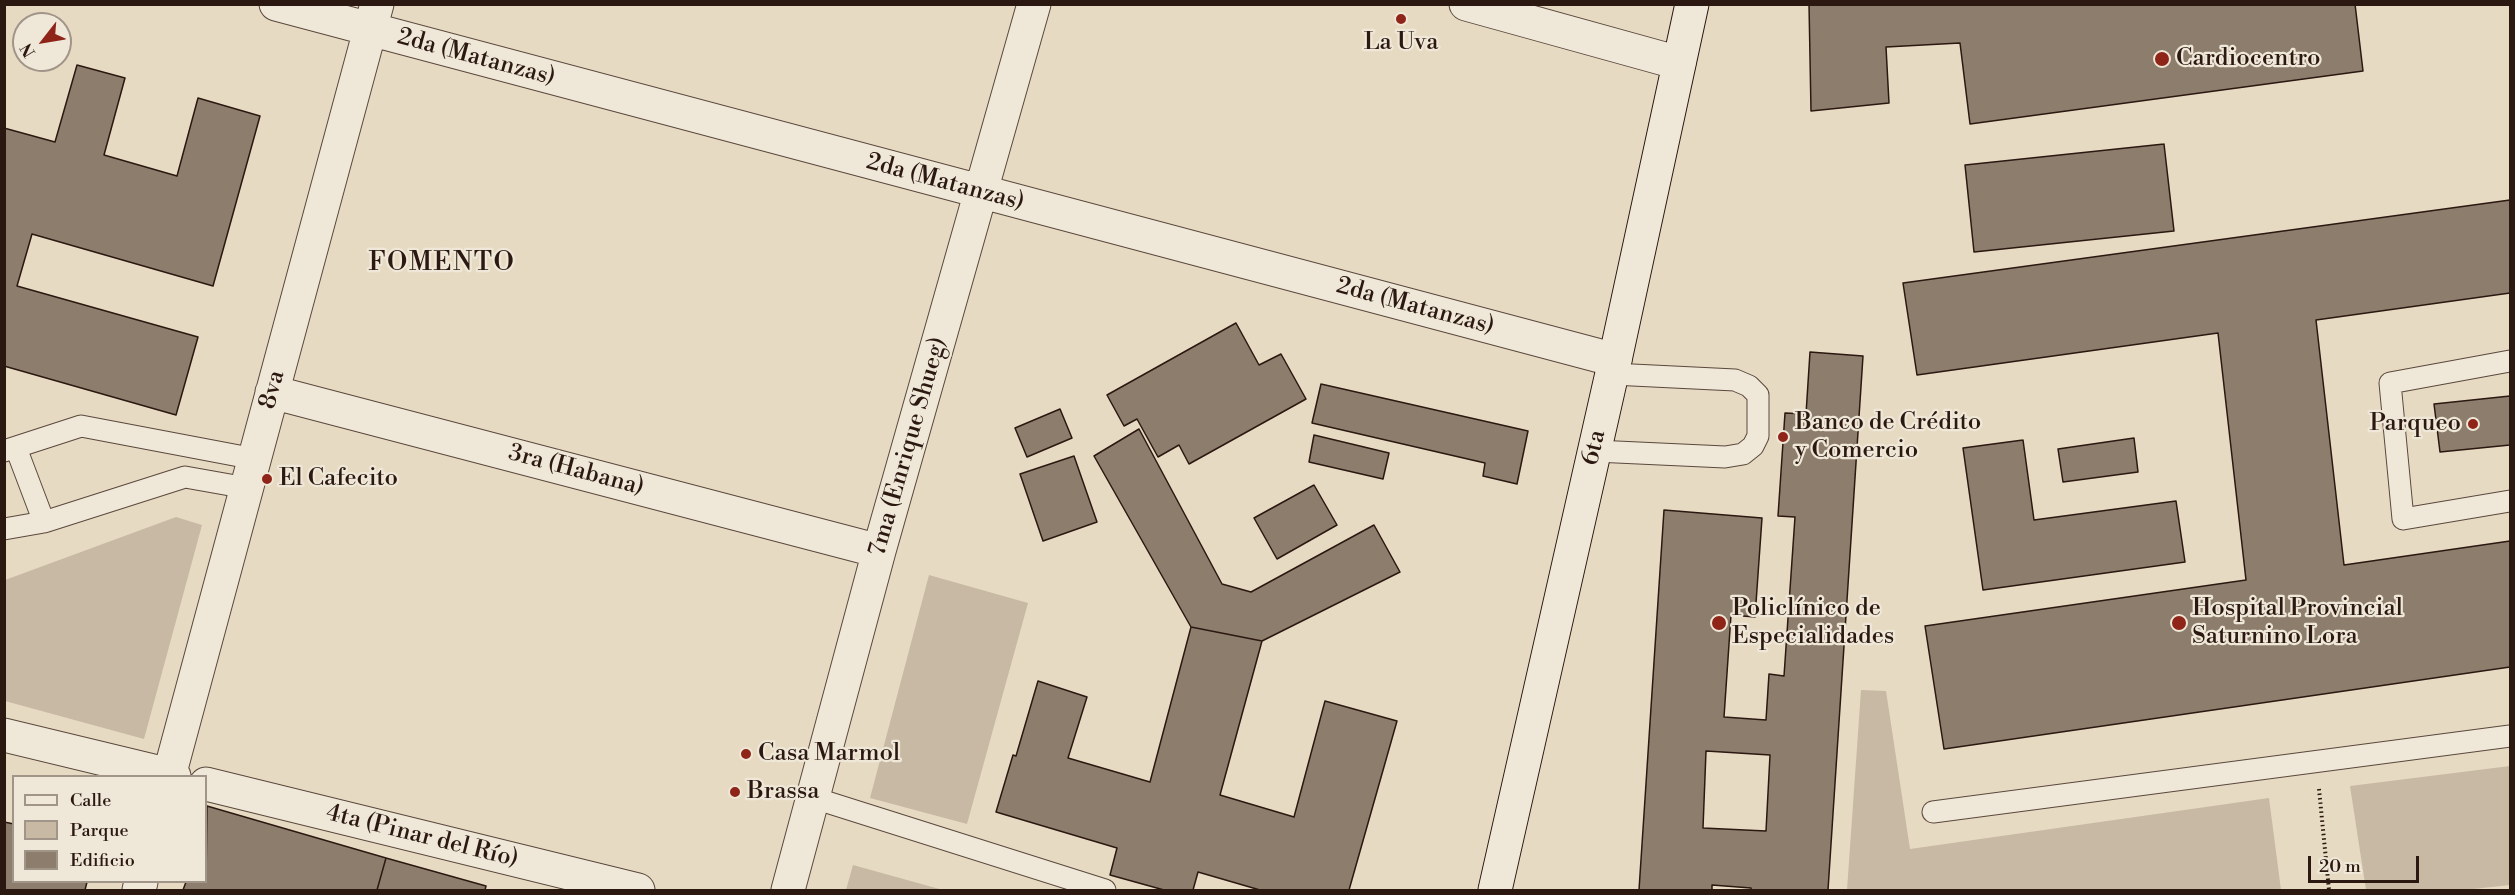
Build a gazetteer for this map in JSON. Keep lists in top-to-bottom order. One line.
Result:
{"streets":{"street":["2da (Matanzas)","8va","7ma (Enrique Shueg)","6ta","3ra (Habana)","4ta (Pinar del Río)"]},"crossings":[["2da (Matanzas)","8va"],["2da (Matanzas)","7ma (Enrique Shueg)"],["2da (Matanzas)","6ta"],["8va","3ra (Habana)"],["7ma (Enrique Shueg)","3ra (Habana)"]],"districts":["FOMENTO"],"places":["La Uva","Cardiocentro","Parqueo","Banco de Crédito y Comercio","El Cafecito","Policlínico de Especialidades","Hospital Provincial Saturnino Lora","Casa Marmol","Brassa"],"legend":["Calle","Parque","Edificio"],"scale_bar":"20 m","north":"bottom left"}
